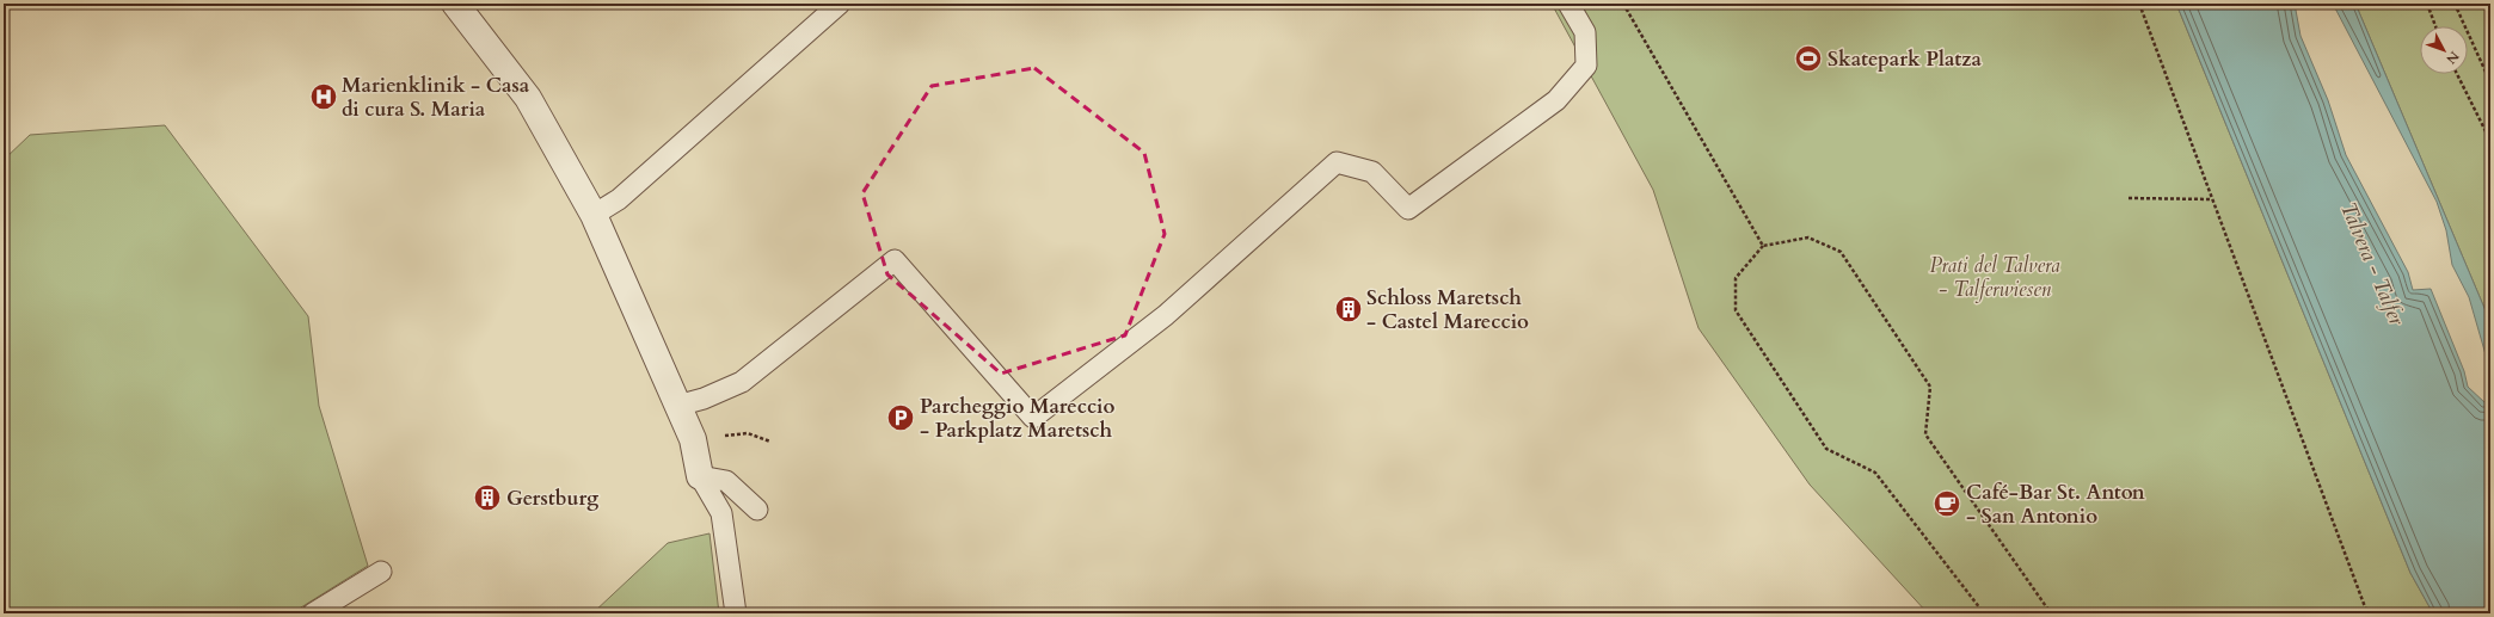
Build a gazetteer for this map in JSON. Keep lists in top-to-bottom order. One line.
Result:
{"water":["Talvera - Talfer"],"parks":["Prati del Talvera - Talferwiesen"],"places":{"sports":["Skatepark Platza"],"hospital":["Marienklinik - Casa di cura S. Maria"],"building":["Schloss Maretsch - Castel Mareccio","Gerstburg"],"parking":["Parcheggio Mareccio - Parkplatz Maretsch"],"cafe":["Café-Bar St. Anton - San Antonio"]},"north":"bottom right"}
